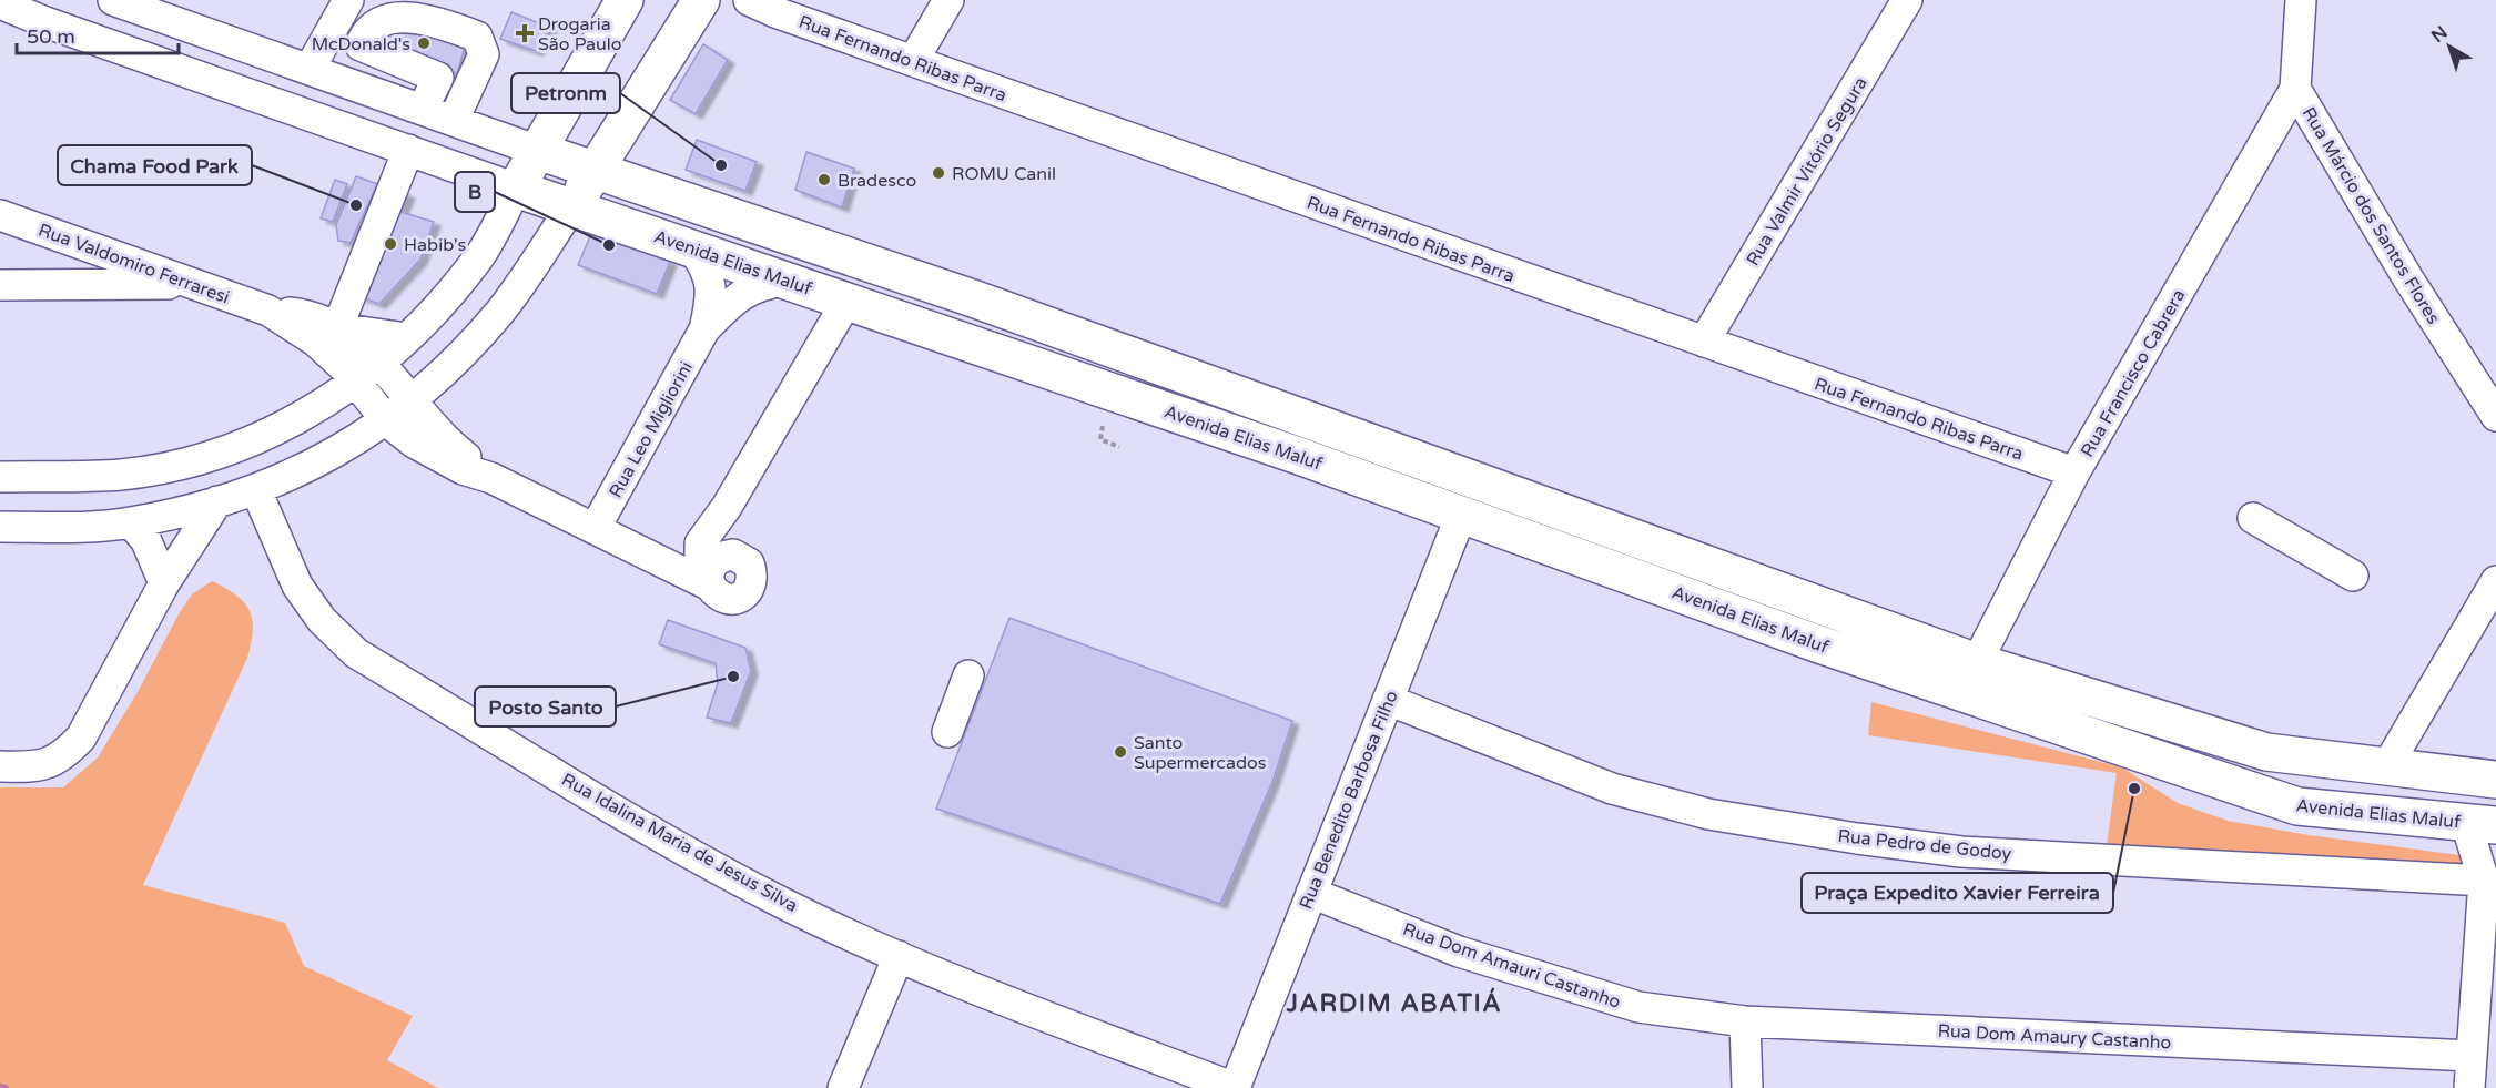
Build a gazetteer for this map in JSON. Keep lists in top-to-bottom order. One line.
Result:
{"streets":{"main road":["Avenida Elias Maluf"],"street":["Rua Fernando Ribas Parra","Rua Valmir Vitório Segura","Rua Márcio dos Santos Flores","Rua Valdomiro Ferraresi","Rua Francisco Cabrera","Rua Leo Migliorini","Rua Benedito Barbosa Filho","Rua Idalina Maria de Jesus Silva","Rua Pedro de Godoy","Rua Dom Amauri Castanho","Rua Dom Amaury Castanho"]},"crossings":[["Rua Fernando Ribas Parra","Rua Valmir Vitório Segura"],["Rua Fernando Ribas Parra","Rua Francisco Cabrera"],["Rua Márcio dos Santos Flores","Rua Francisco Cabrera"],["Avenida Elias Maluf","Rua Francisco Cabrera"],["Avenida Elias Maluf","Rua Leo Migliorini"],["Avenida Elias Maluf","Rua Benedito Barbosa Filho"],["Rua Benedito Barbosa Filho","Rua Idalina Maria de Jesus Silva"],["Rua Benedito Barbosa Filho","Rua Pedro de Godoy"],["Rua Benedito Barbosa Filho","Rua Dom Amauri Castanho"],["Rua Dom Amauri Castanho","Rua Dom Amaury Castanho"]],"districts":["JARDIM ABATIÁ"],"places":{"health":["Drogaria São Paulo"],"other":["McDonald's","Petronm","ROMU Canil","Bradesco","Chama Food Park","Habib's","B","Posto Santo","Santo Supermercados","Praça Expedito Xavier Ferreira"]},"scale_bar":"50 m","north":"top left"}
